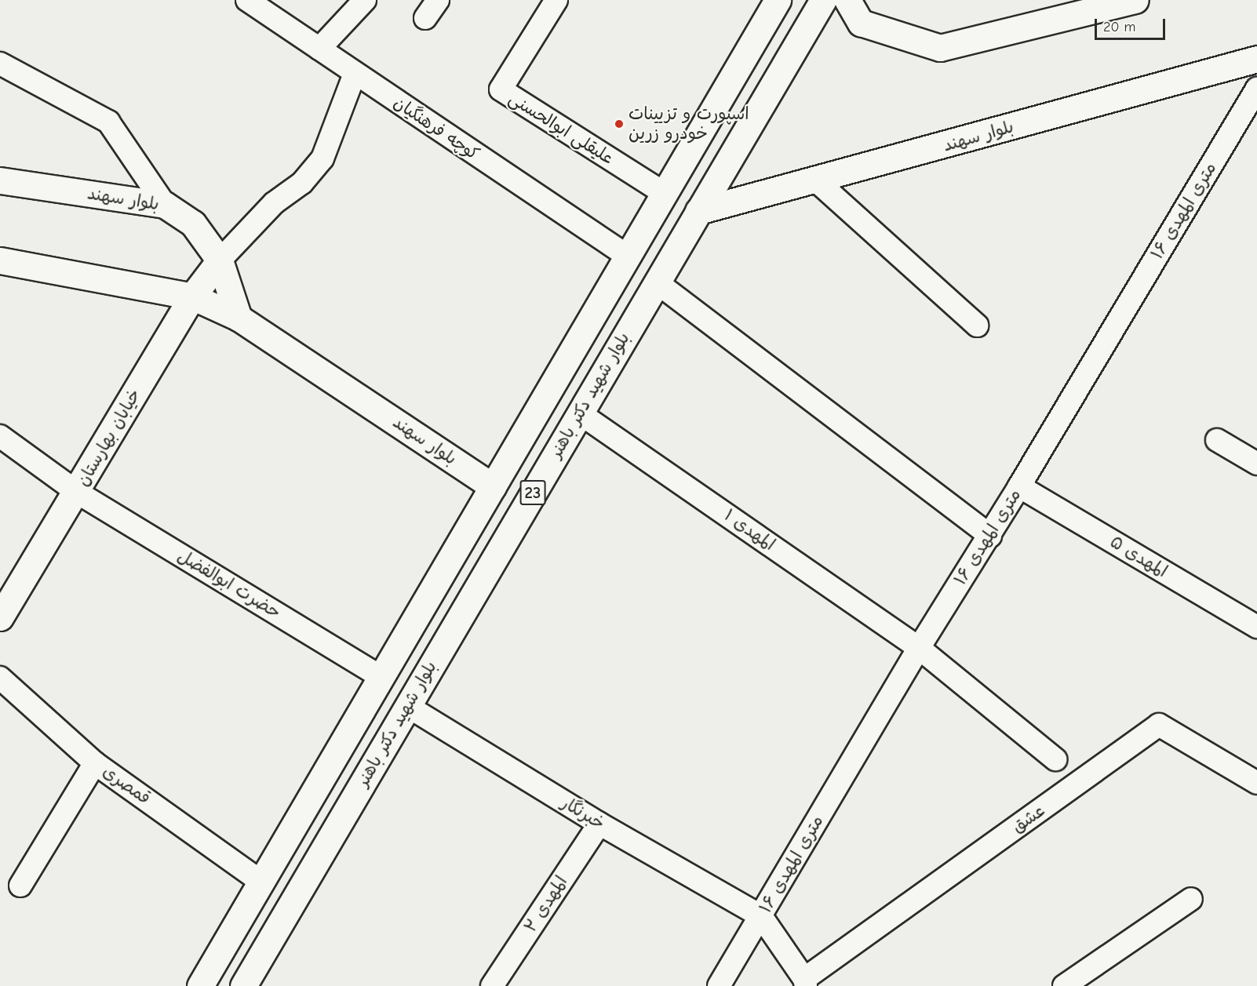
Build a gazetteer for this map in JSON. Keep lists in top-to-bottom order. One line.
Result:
{"streets":{"main road":["بلوار سهند","بلوار شهید دکتر باهنر","خیابان بهارستان","23"],"street":["کوچه فرهنگیان","علیقلی ابوالحسنی","۱۶ متری المهدی","المهدی ۱","المهدی ۵","حضرت ابوالفضل","قمصری","خبرنگار","عشق","المهدی ۲"]},"crossings":[["کوچه فرهنگیان","23"],["علیقلی ابوالحسنی","23"],["بلوار سهند","بلوار شهید دکتر باهنر"],["بلوار سهند","خیابان بهارستان"],["بلوار سهند","23"],["۱۶ متری المهدی","المهدی ۱"],["۱۶ متری المهدی","المهدی ۵"],["۱۶ متری المهدی","خبرنگار"],["بلوار شهید دکتر باهنر","المهدی ۱"],["بلوار شهید دکتر باهنر","خبرنگار"],["خیابان بهارستان","حضرت ابوالفضل"],["23","حضرت ابوالفضل"],["23","قمصری"],["خبرنگار","المهدی ۲"]],"places":["اسپورت و تزیینات خودرو زرین"],"scale_bar":"20 m"}
